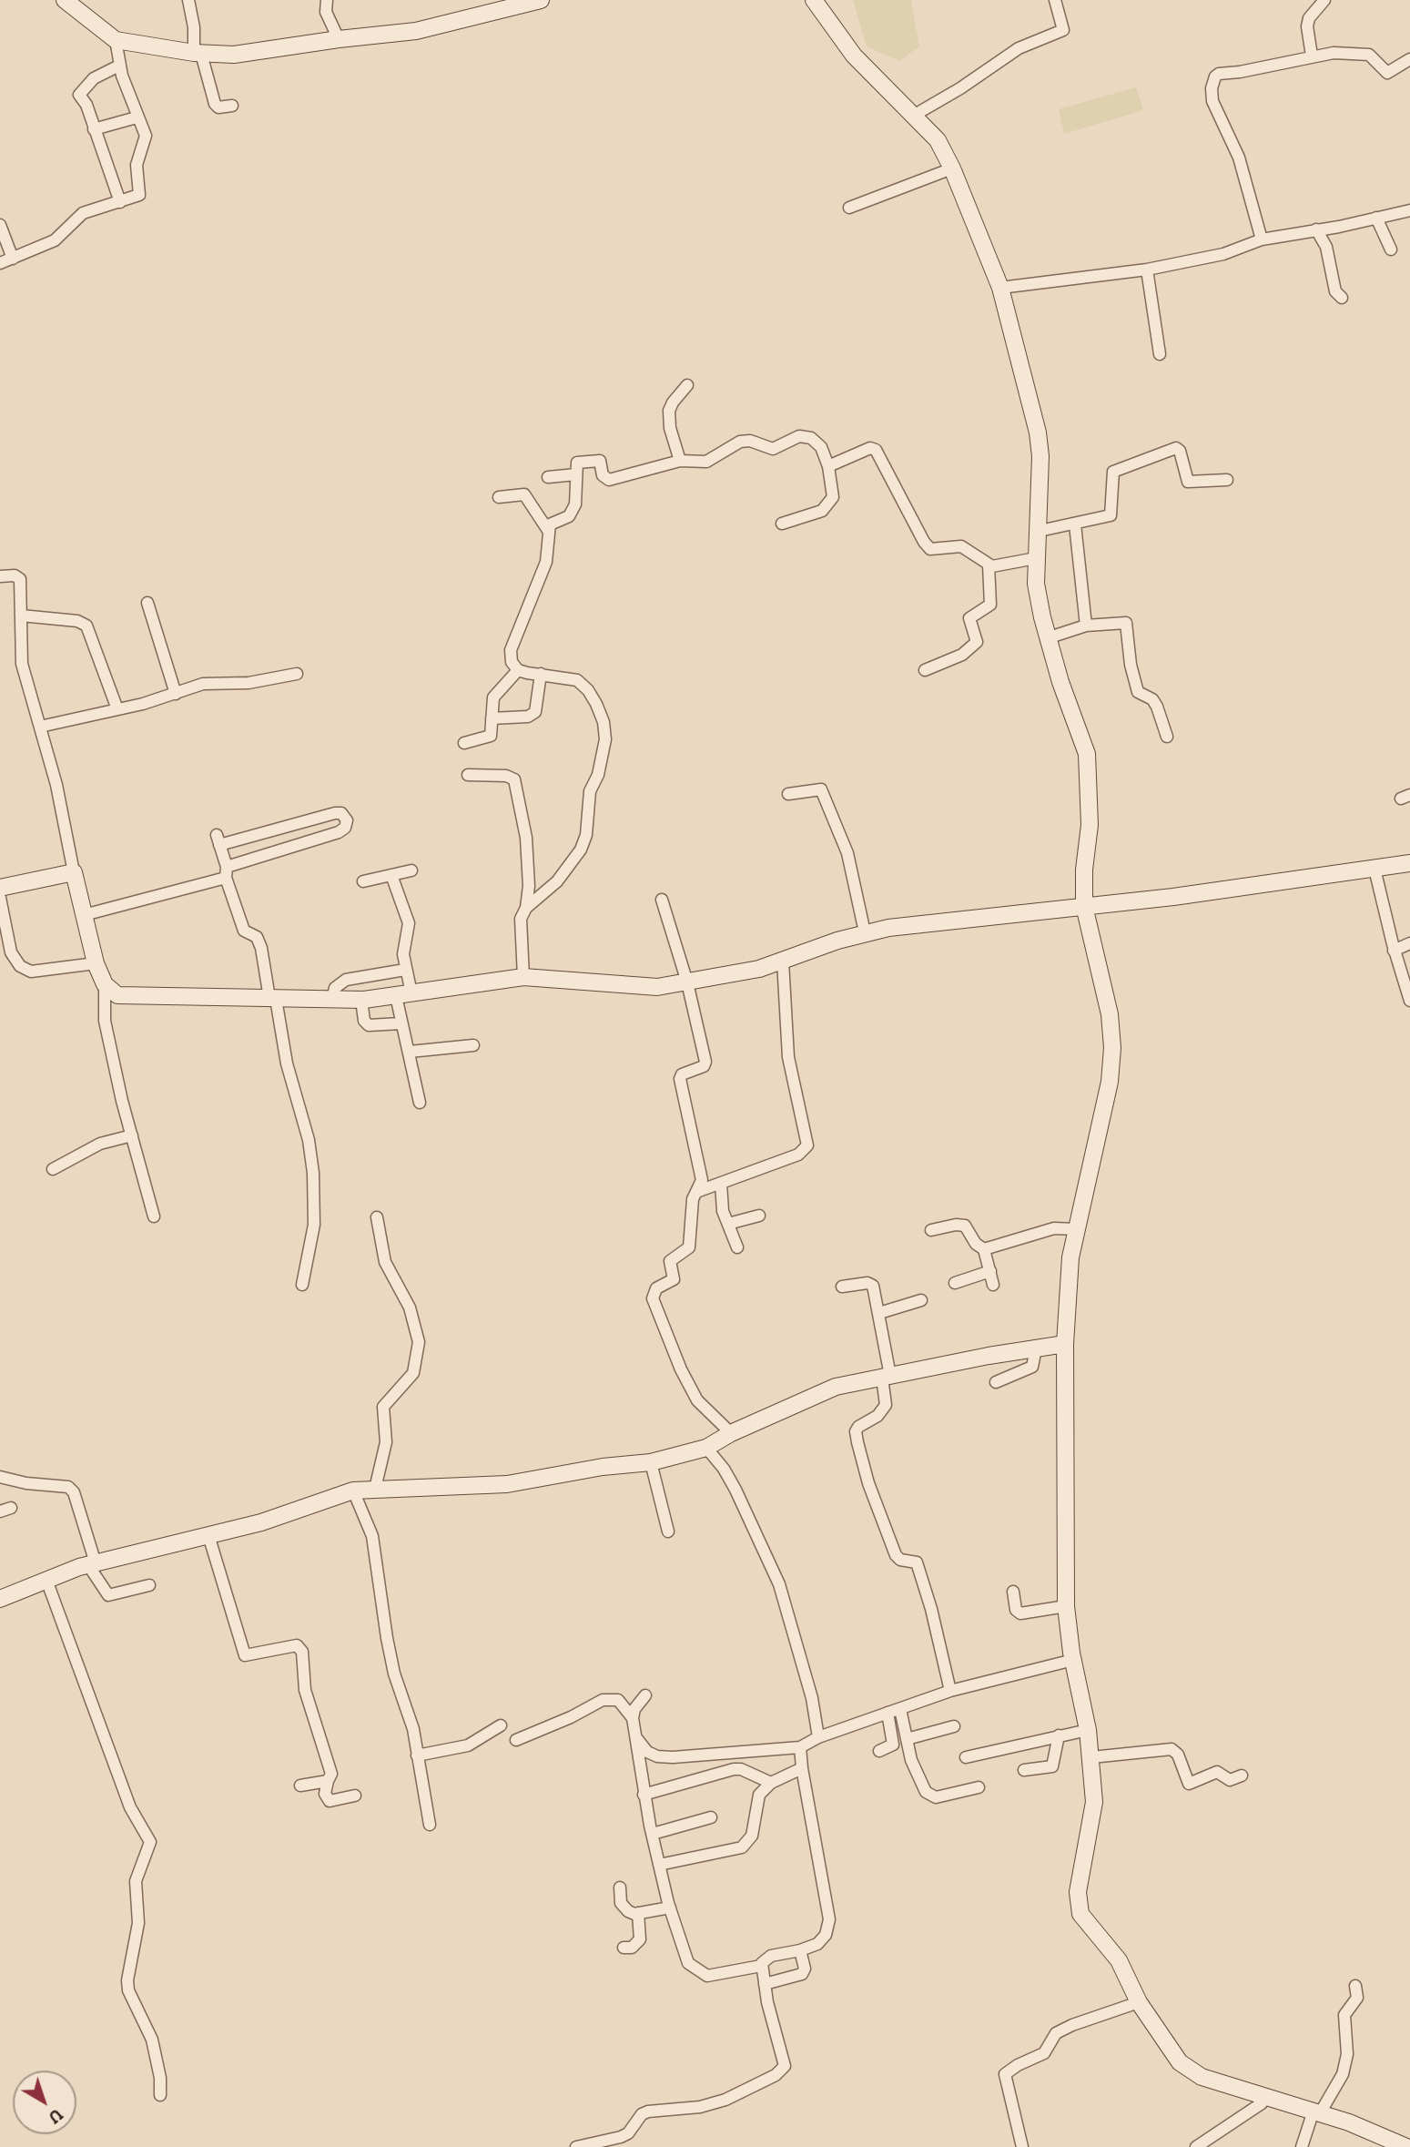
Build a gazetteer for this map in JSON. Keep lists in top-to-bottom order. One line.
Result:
{"north":"bottom right"}
